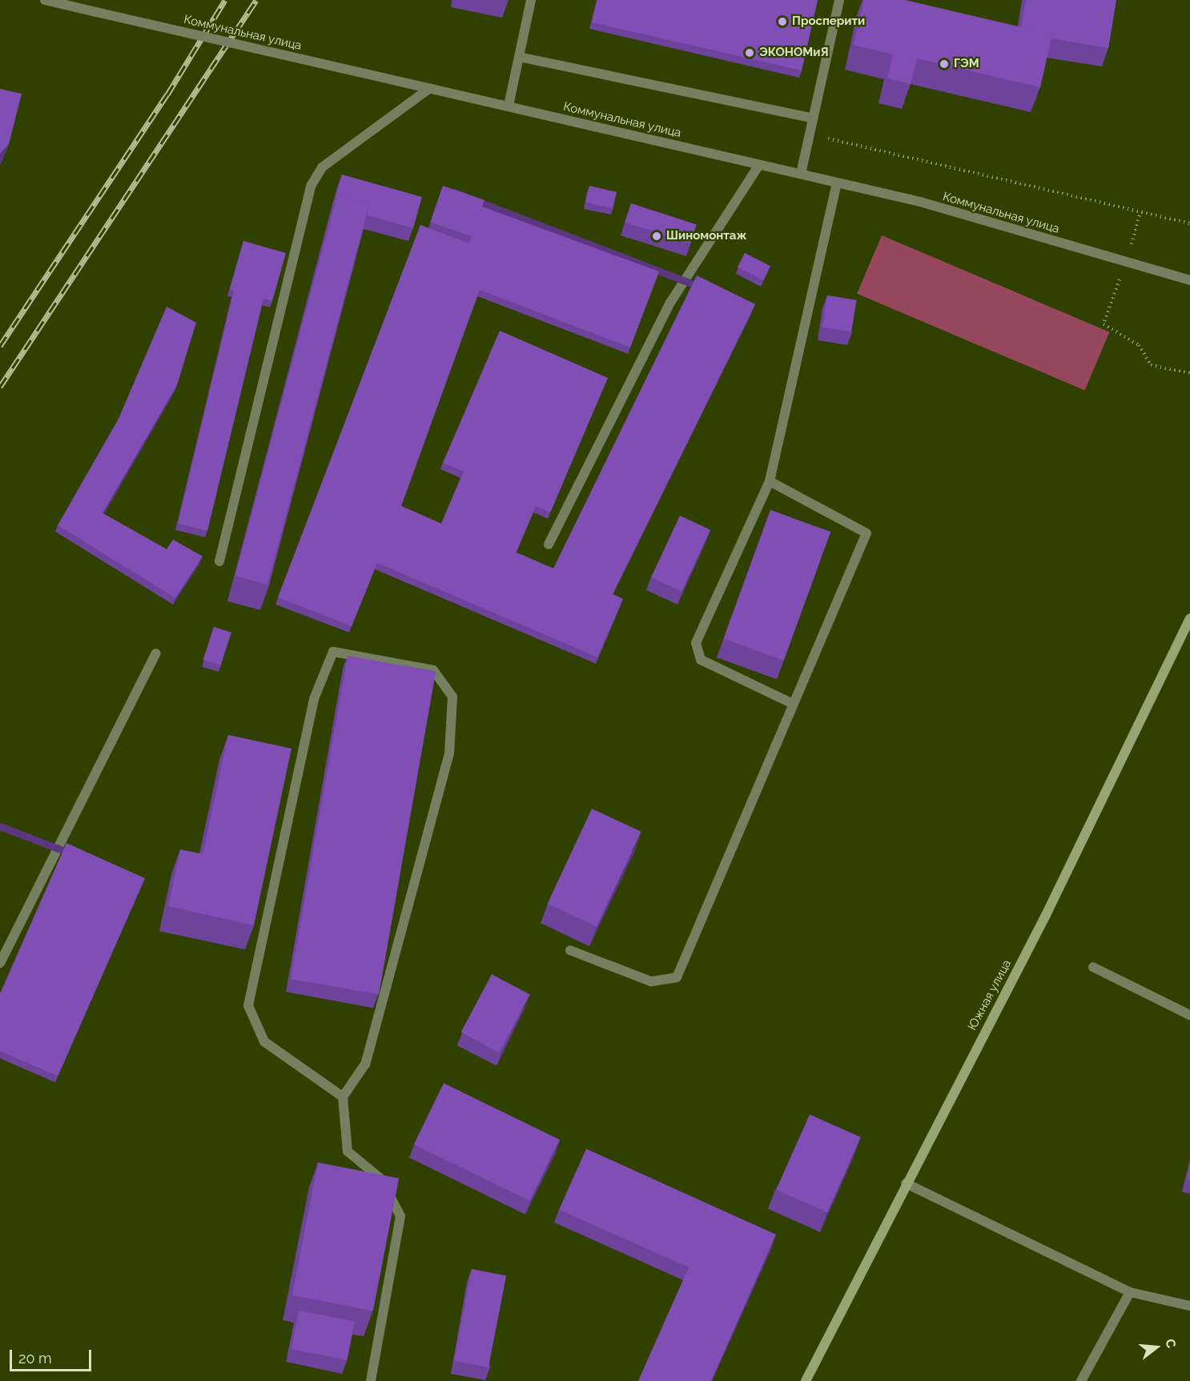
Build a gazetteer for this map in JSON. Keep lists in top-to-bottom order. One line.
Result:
{"streets":{"main road":["Южная улица"],"street":["Коммунальная улица"]},"places":["Просперити","ЭКОНОМиЯ","ГЭМ","Шиномонтаж"],"scale_bar":"20 m","north":"right"}
